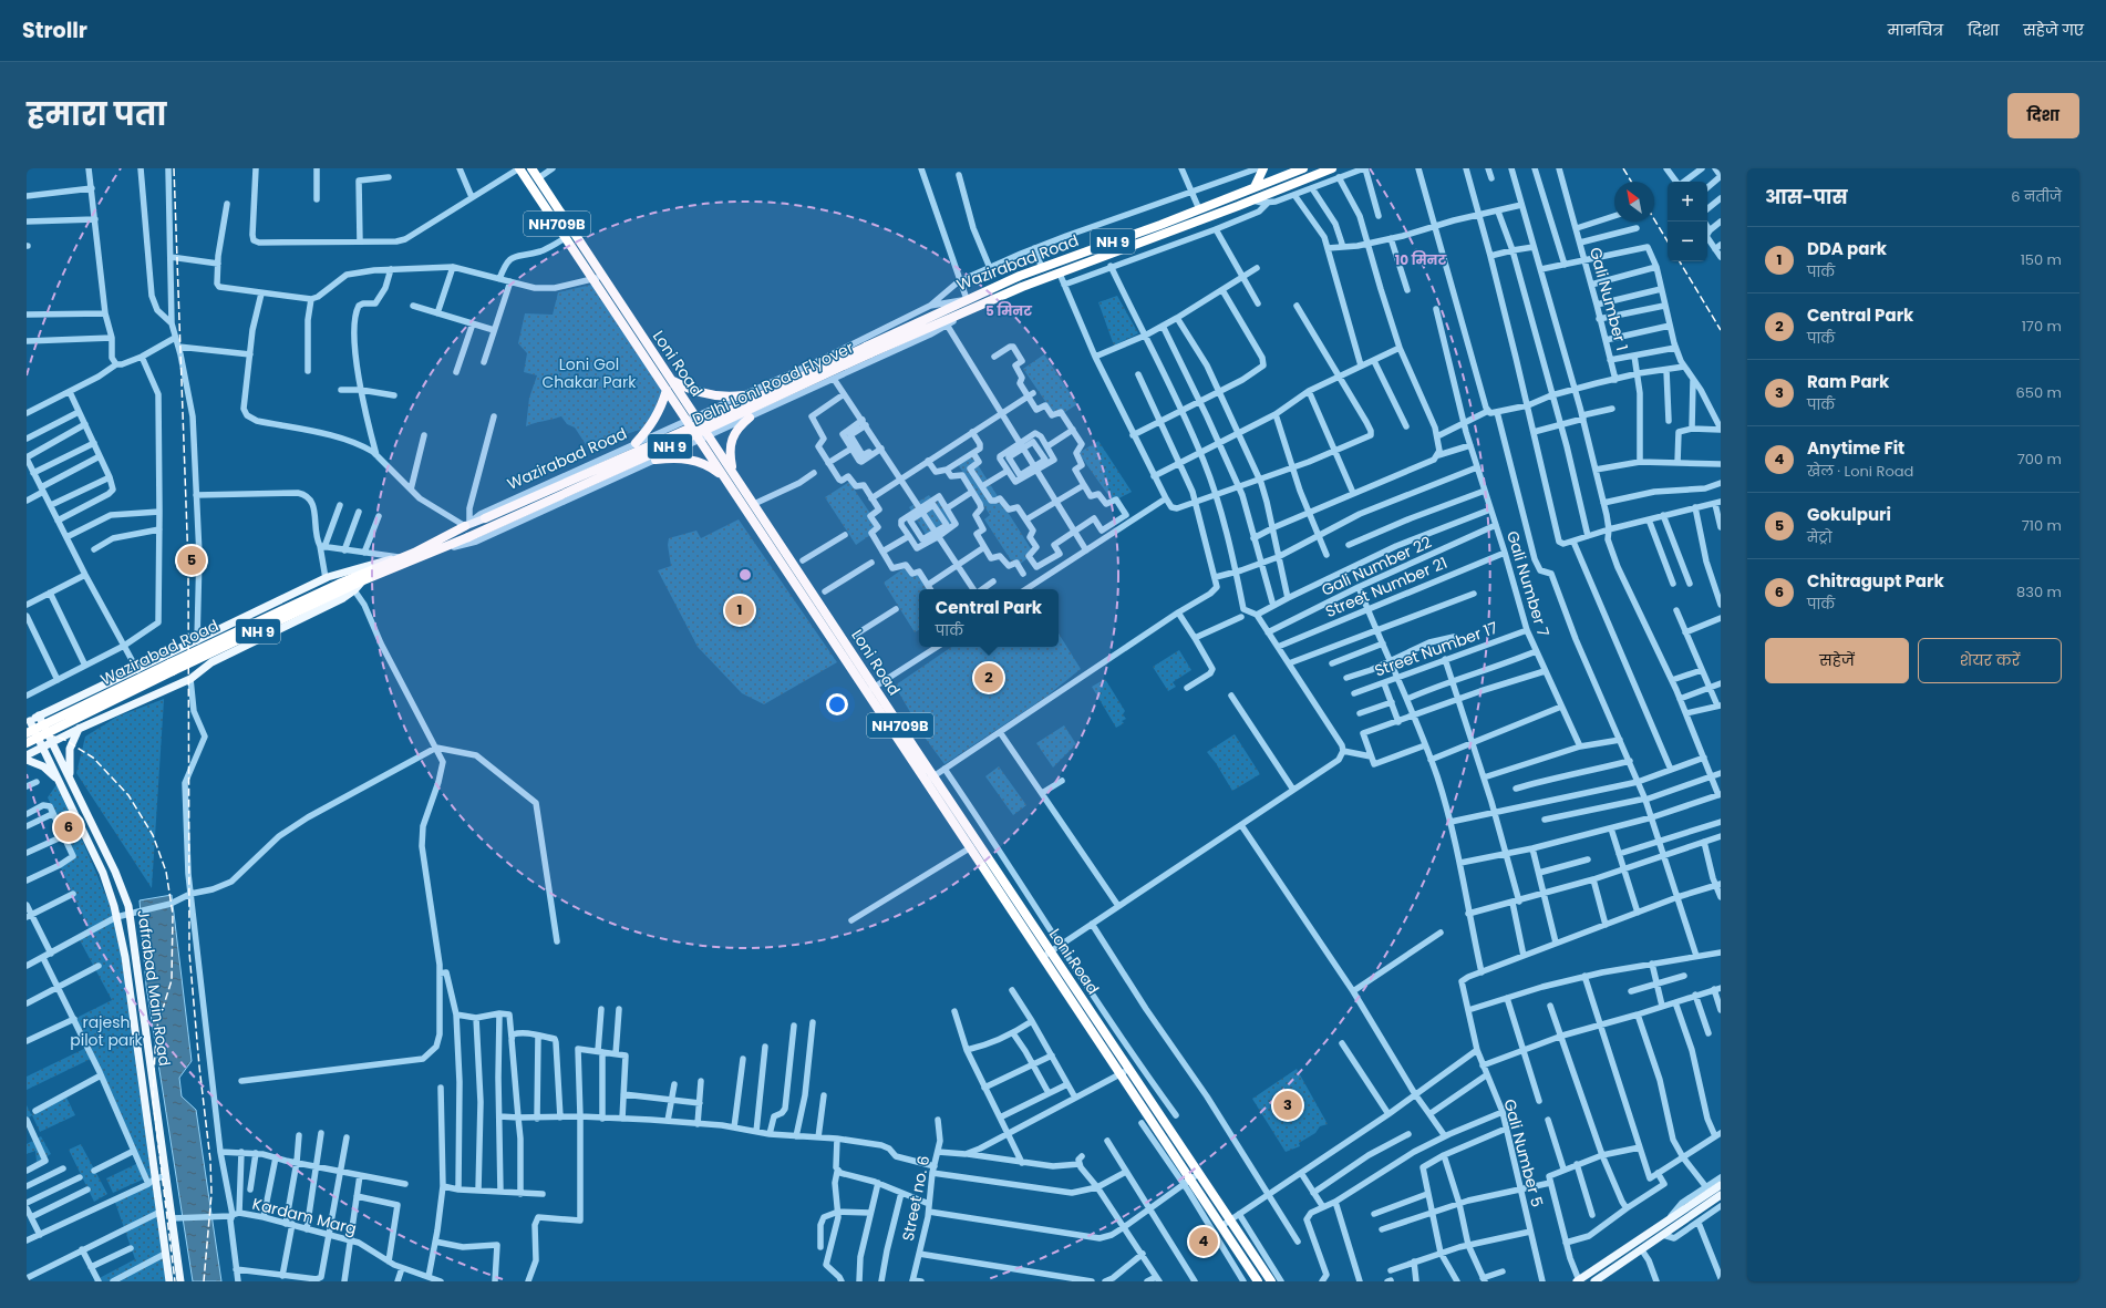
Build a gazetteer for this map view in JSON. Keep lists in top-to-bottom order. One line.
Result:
{"streets":{"highway":["NH709B","NH 9","Wazirabad Road","Loni Road","Delhi Loni Road Flyover"],"main road":["Jafrabad Main Road"],"street":["Gali Number 1","Gali Number 22","Gali Number 7","Street Number 21","Street Number 17","Gali Number 5","Street no. 6","Kardam Marg"]},"crossings":[["NH 9","Wazirabad Road"],["Wazirabad Road","Loni Road"],["Wazirabad Road","Delhi Loni Road Flyover"],["Gali Number 22","Gali Number 7"],["Gali Number 7","Street Number 21"],["Gali Number 7","Street Number 17"],["Jafrabad Main Road","Kardam Marg"]],"parks":["Loni Gol Chakar Park","rajesh pilot park"],"north":"top left","page":{"header":"Strollr","nav":["मानचित्र","दिशा","सहेजे गए"],"title":"हमारा पता","buttons":["दिशा",["सहेजें","शेयर करें"]],"heading":["आस-पास","6 नतीजे"],"map_buttons":["+","−"],"list":[{"mark":"1","name":"DDA park","note":"पार्क","value":"150 m"},{"mark":"2","name":"Central Park","note":"पार्क","value":"170 m"},{"mark":"3","name":"Ram Park","note":"पार्क","value":"650 m"},{"mark":"4","name":"Anytime Fit","note":"खेल · Loni Road","value":"700 m"},{"mark":"5","name":"Gokulpuri","note":"मेट्रो","value":"710 m"},{"mark":"6","name":"Chitragupt Park","note":"पार्क","value":"830 m"}],"pins":["5","1","2","6","3","4"],"popup":["Central Park","पार्क"]},"rings":["10 मिनट","5 मिनट"]}
